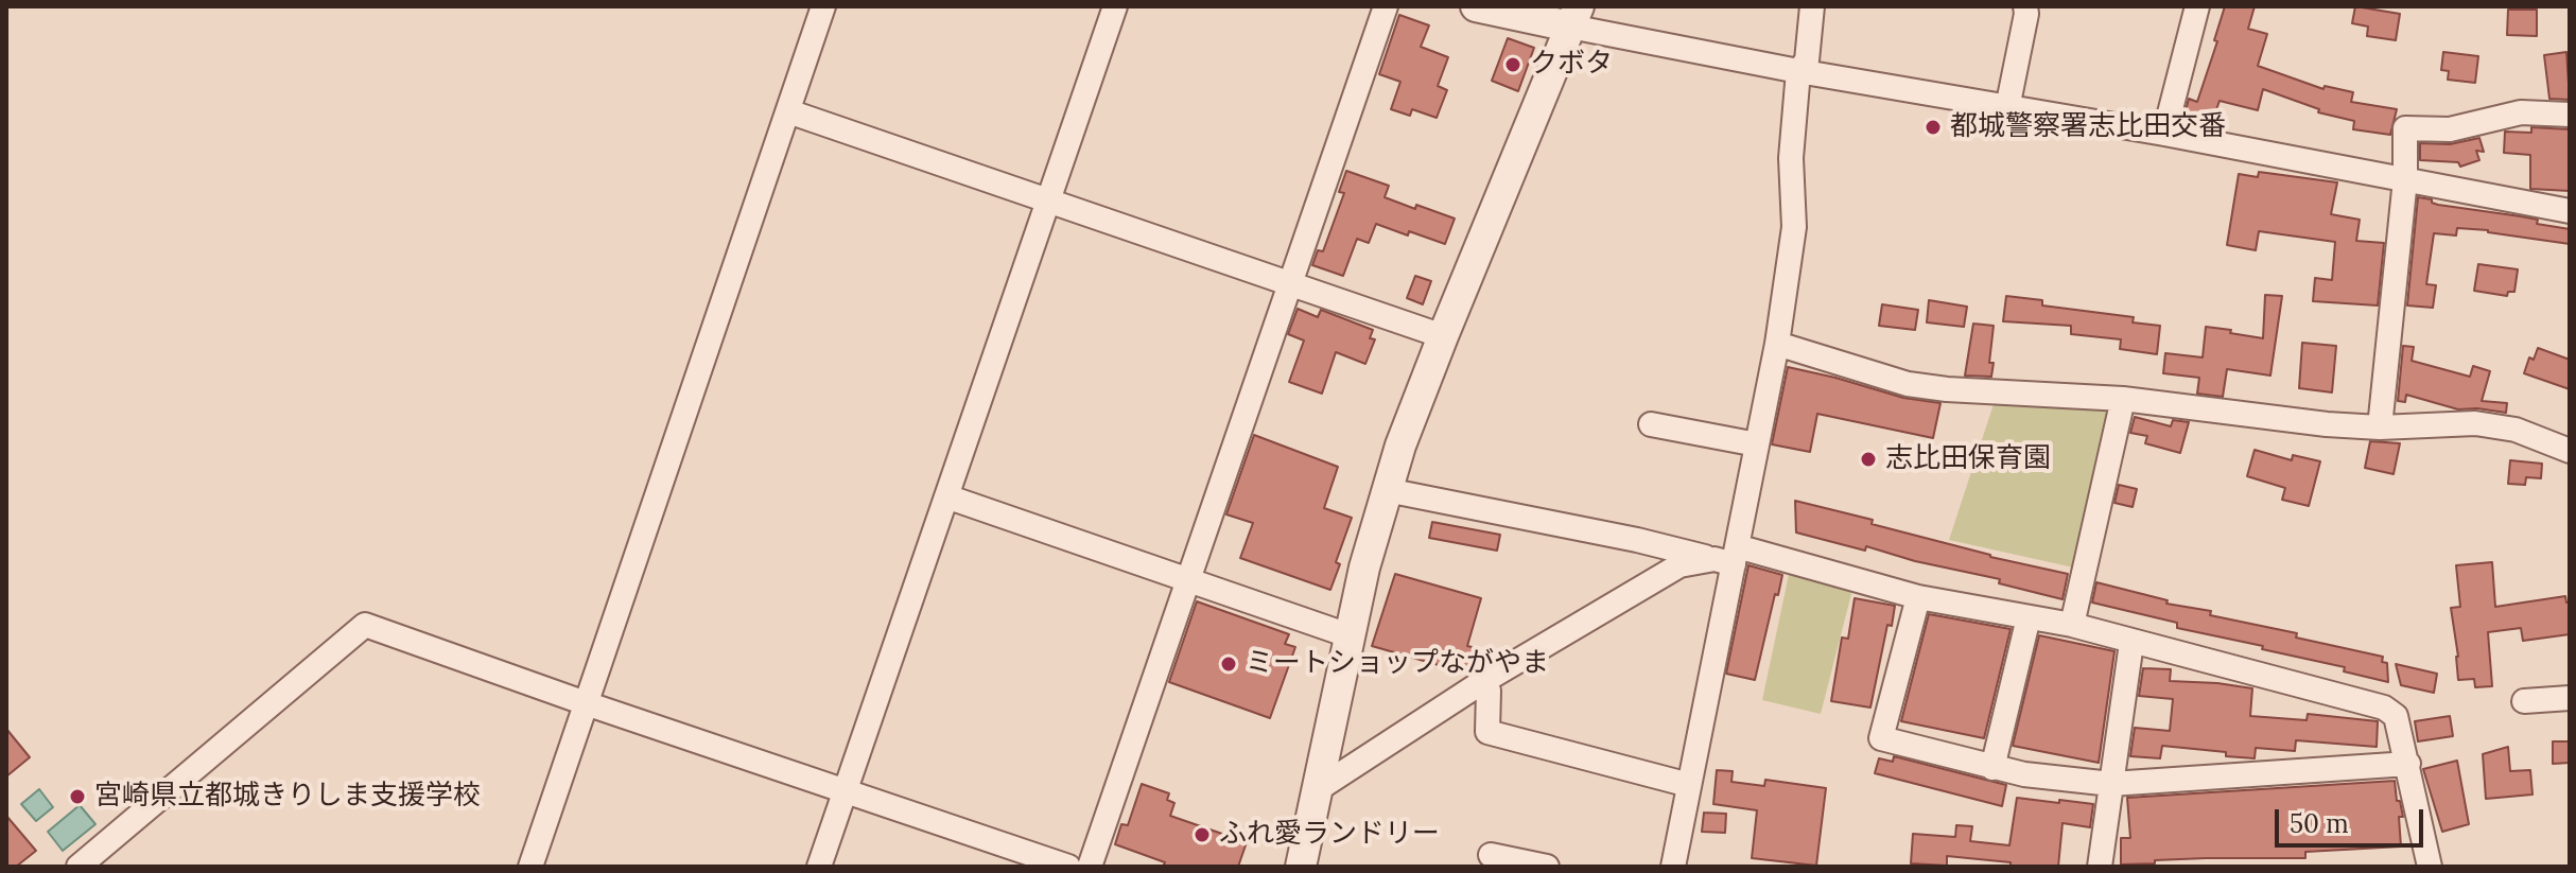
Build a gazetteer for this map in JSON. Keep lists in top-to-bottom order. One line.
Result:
{"places":["クボタ","都城警察署志比田交番","志比田保育園","ミートショップながやま","宮崎県立都城きりしま支援学校","ふれ愛ランドリー"],"scale_bar":"50 m"}
